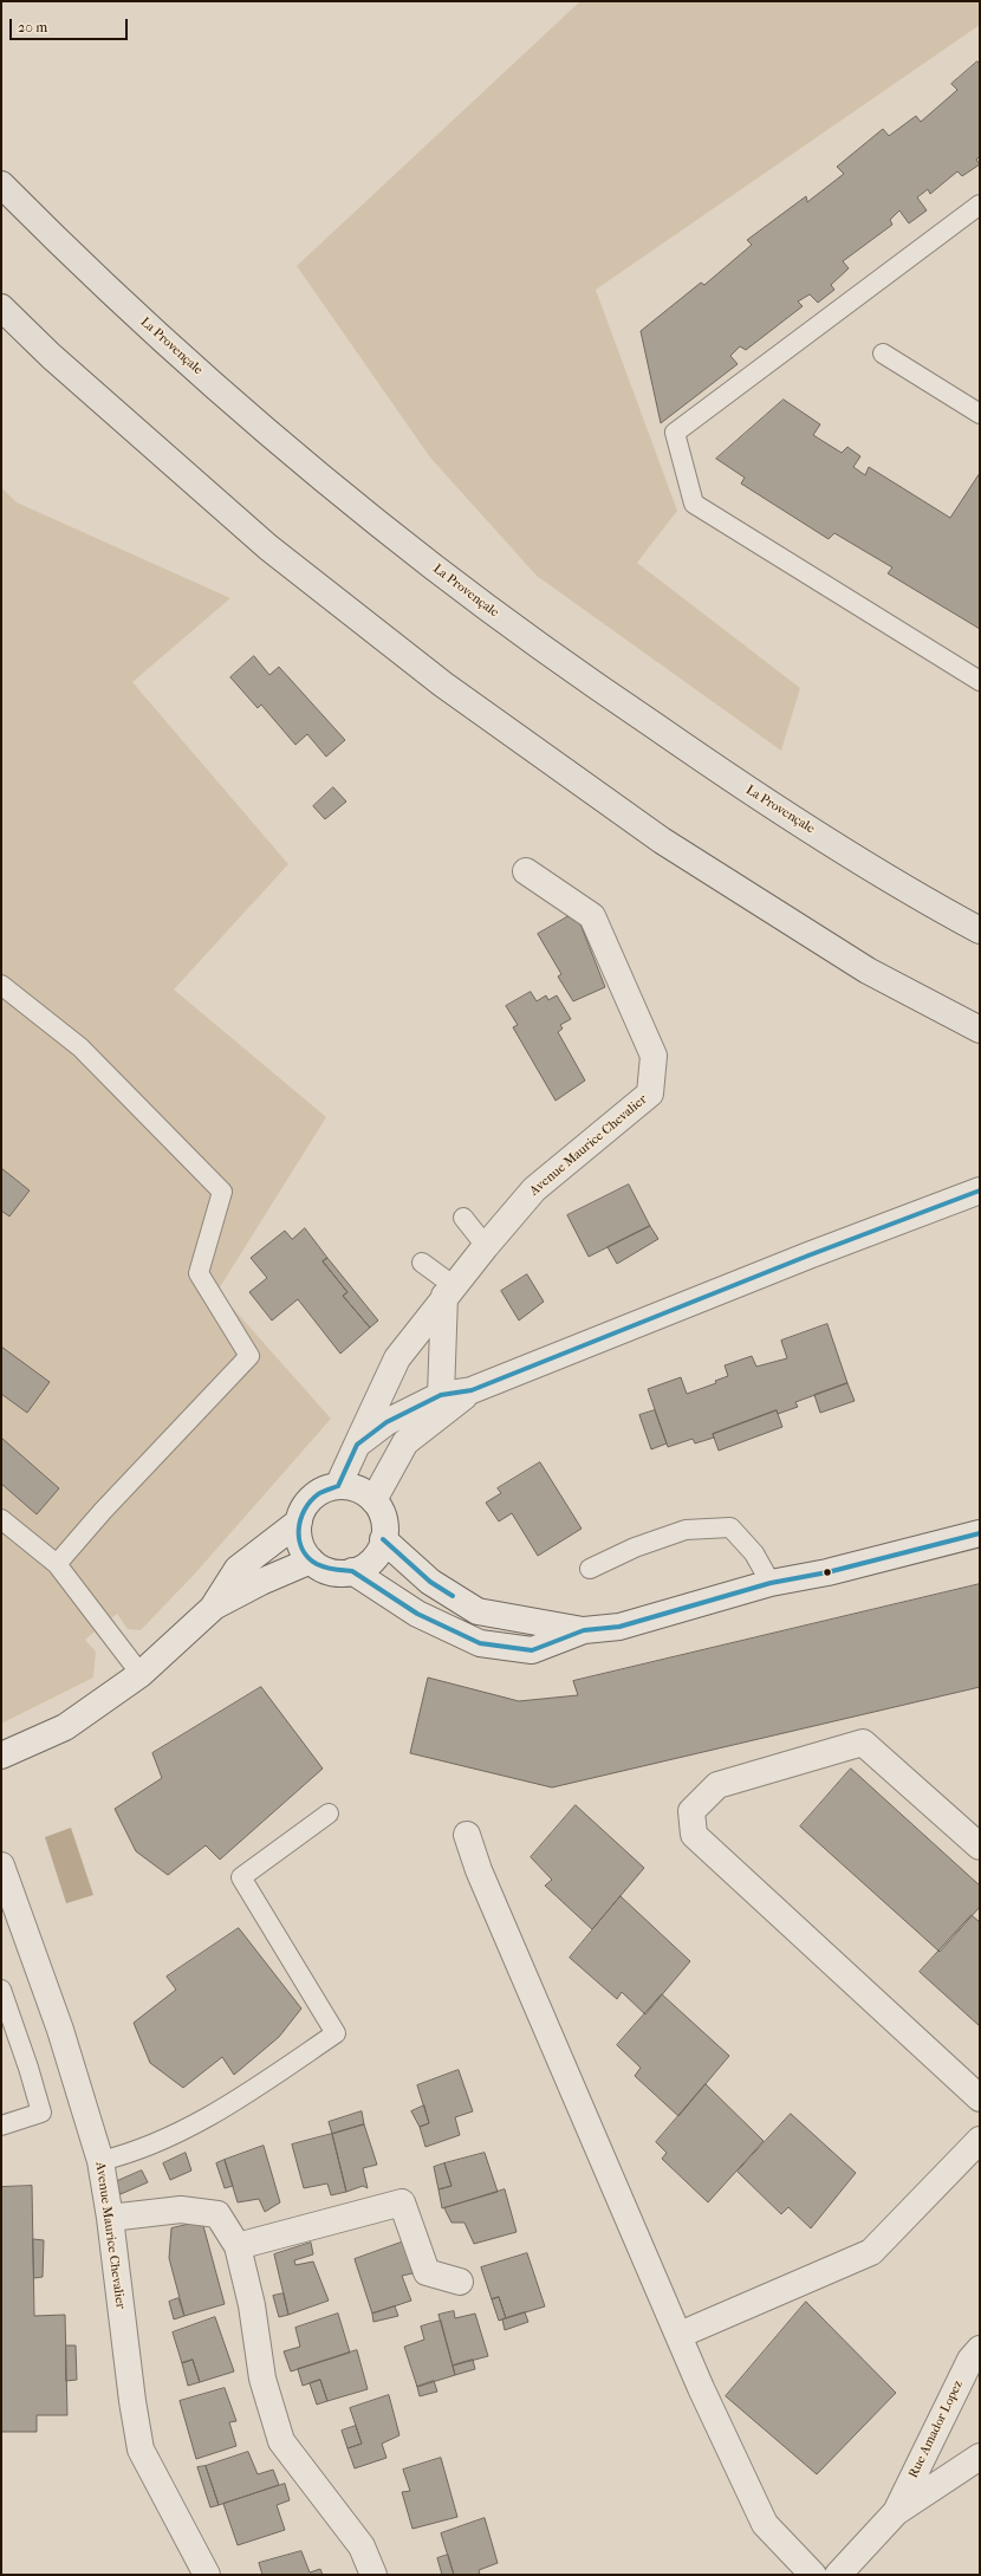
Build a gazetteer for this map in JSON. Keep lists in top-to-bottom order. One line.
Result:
{"streets":{"highway":["La Provençale"],"street":["Avenue Maurice Chevalier","Rue Amador Lopez"]},"scale_bar":"20 m"}
